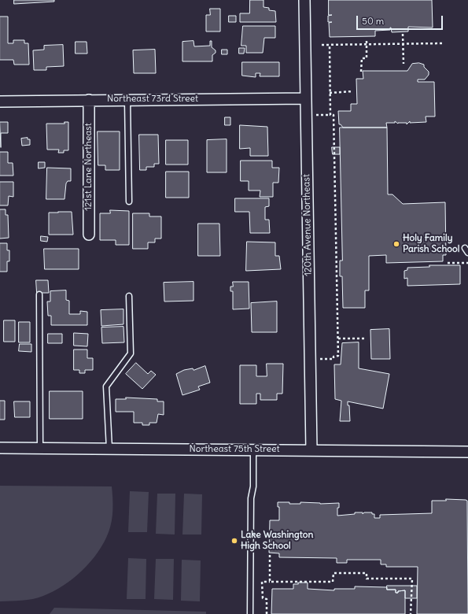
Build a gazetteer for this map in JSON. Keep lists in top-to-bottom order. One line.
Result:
{"streets":{"street":["Northeast 73rd Street","121st Lane Northeast","120th Avenue Northeast","Northeast 75th Street"]},"crossings":[["Northeast 73rd Street","121st Lane Northeast"],["Northeast 73rd Street","120th Avenue Northeast"],["120th Avenue Northeast","Northeast 75th Street"]],"places":["Holy Family Parish School","Lake Washington High School"],"scale_bar":"50 m"}
